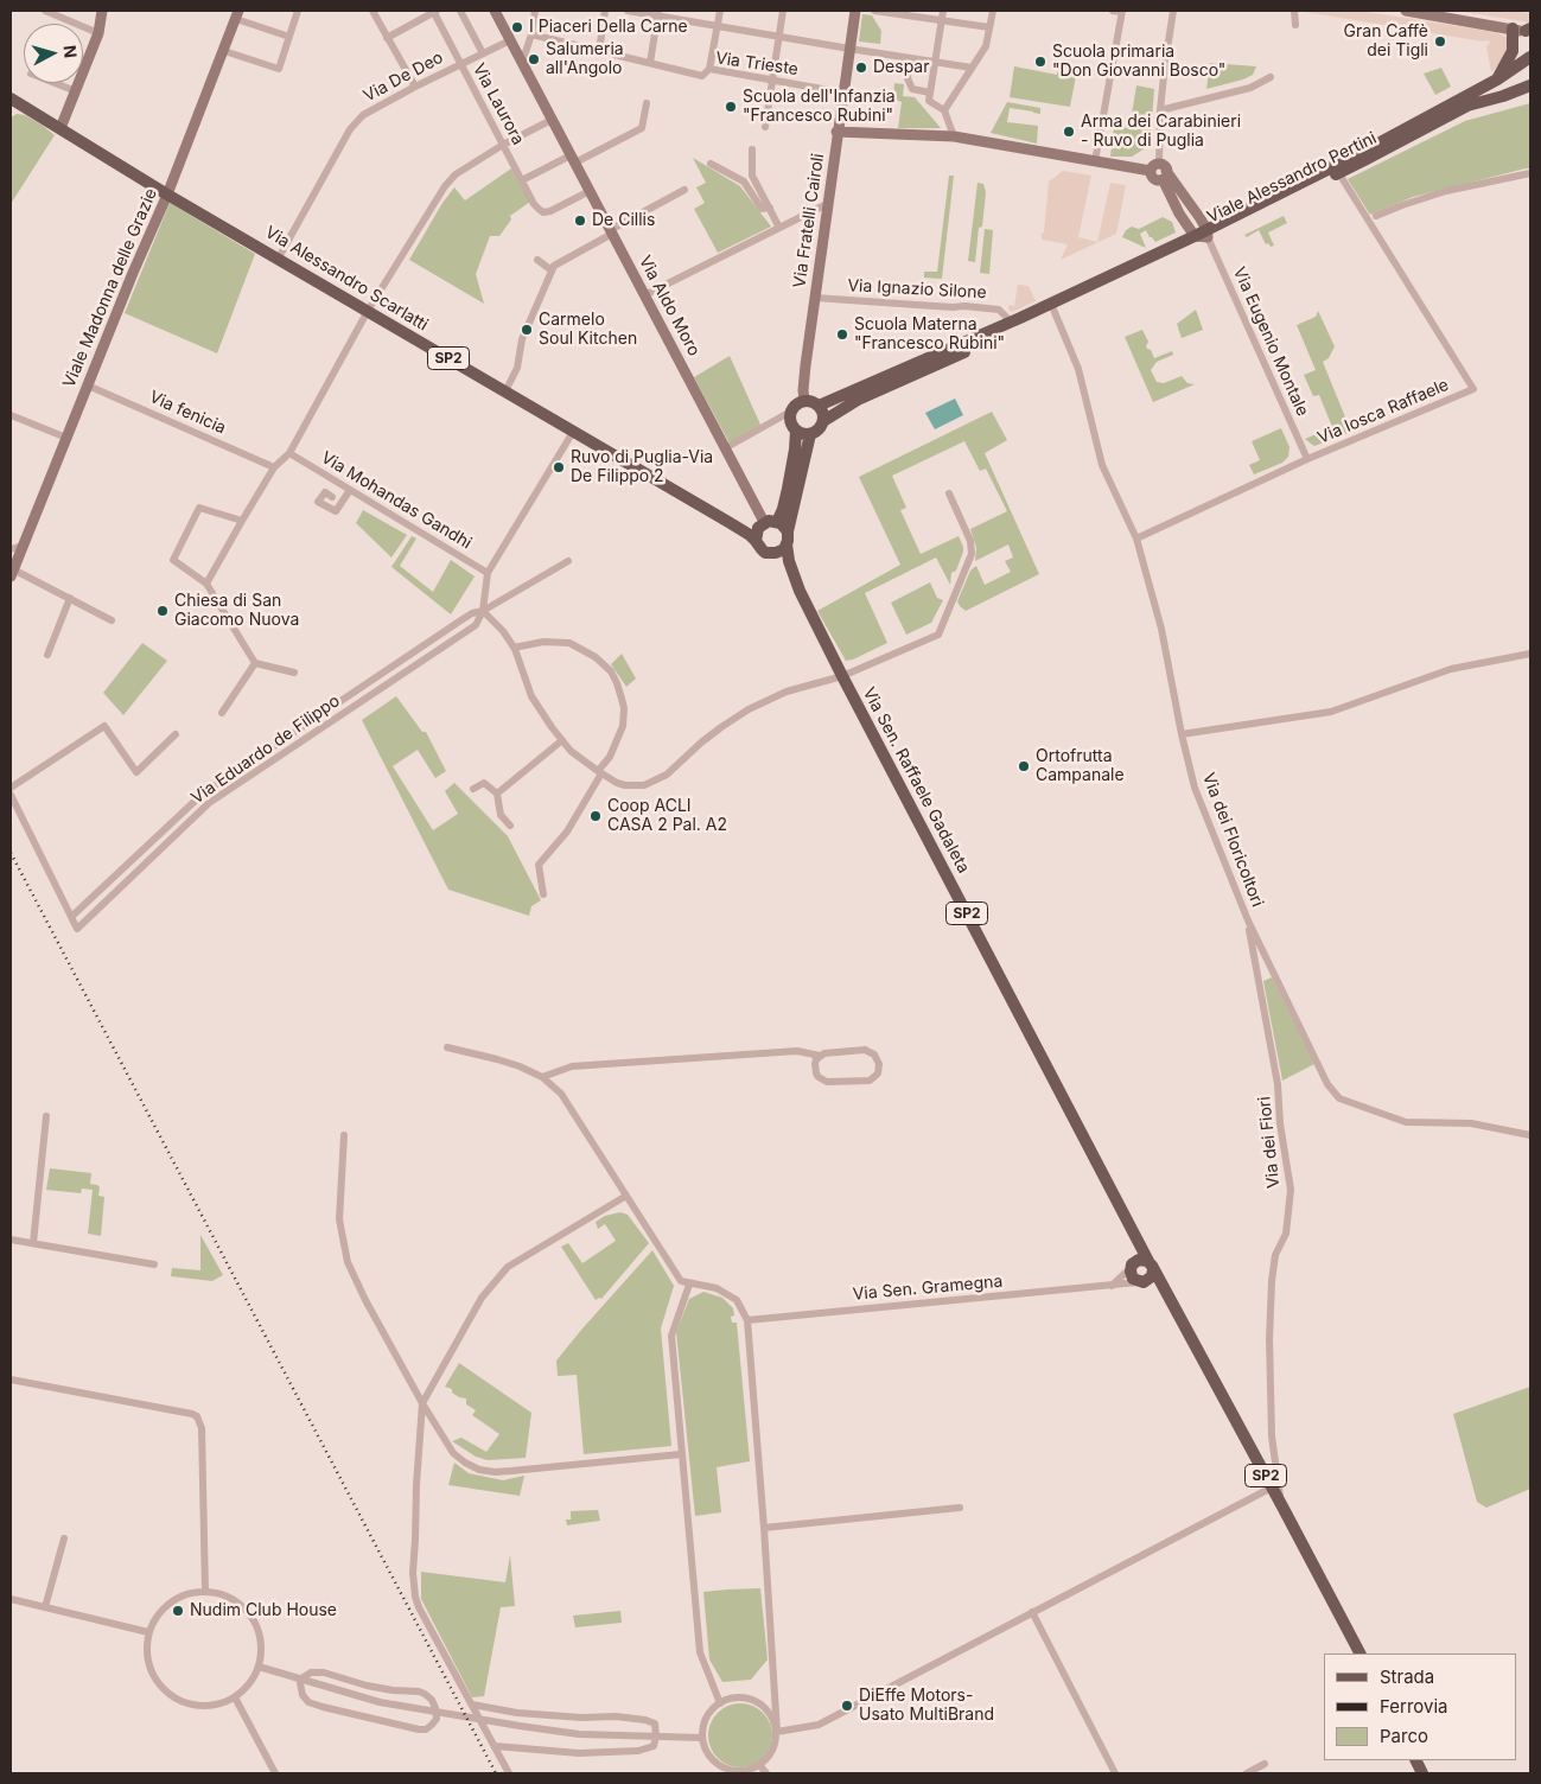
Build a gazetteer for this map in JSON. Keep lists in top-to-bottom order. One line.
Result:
{"streets":{"main road":["Viale Alessandro Pertini","Via Alessandro Scarlatti","SP2","Via Sen. Raffaele Gadaleta"],"street":["Via Trieste","Via De Deo","Via Laurora","Via Fratelli Cairoli","Viale Madonna delle Grazie","Via Ignazio Silone","Via Aldo Moro","Via Eugenio Montale","Via Iosca Raffaele","Via fenicia","Via Mohandas Gandhi","Via Eduardo de Filippo","Via dei Floricoltori","Via dei Fiori","Via Sen. Gramegna"]},"crossings":[["Via Trieste","Via Fratelli Cairoli"],["Via De Deo","Via Laurora"],["Via De Deo","Via Alessandro Scarlatti"],["Via De Deo","Via Aldo Moro"],["Via Laurora","Via Aldo Moro"],["Viale Alessandro Pertini","Via Eugenio Montale"],["Viale Alessandro Pertini","Via Iosca Raffaele"],["Via Fratelli Cairoli","Via Ignazio Silone"],["Via Alessandro Scarlatti","Viale Madonna delle Grazie"],["Via Alessandro Scarlatti","Via Aldo Moro"],["Via Alessandro Scarlatti","Via Sen. Raffaele Gadaleta"],["Viale Madonna delle Grazie","Via fenicia"],["Via Aldo Moro","Via Sen. Raffaele Gadaleta"],["Via Eugenio Montale","Via Iosca Raffaele"],["Via Iosca Raffaele","Via dei Floricoltori"],["Via Sen. Raffaele Gadaleta","Via dei Fiori"],["Via Sen. Raffaele Gadaleta","Via Sen. Gramegna"],["Via dei Floricoltori","Via dei Fiori"]],"places":["I Piaceri Della Carne","Gran Caffè dei Tigli","Salumeria all'Angolo","Scuola primaria \"Don Giovanni Bosco\"","Despar","Scuola dell'Infanzia \"Francesco Rubini\"","Arma dei Carabinieri - Ruvo di Puglia","De Cillis","Carmelo Soul Kitchen","Scuola Materna \"Francesco Rubini\"","Ruvo di Puglia-Via De Filippo 2","Chiesa di San Giacomo Nuova","Ortofrutta Campanale","Coop ACLI CASA 2 Pal. A2","Nudim Club House","DiEffe Motors- Usato MultiBrand"],"legend":["Strada","Ferrovia","Parco"],"north":"right"}
